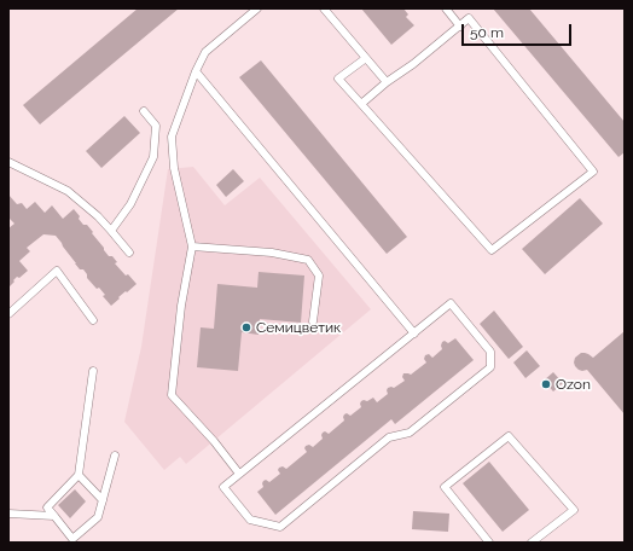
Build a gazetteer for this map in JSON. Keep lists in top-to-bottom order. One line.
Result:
{"places":["Семицветик","Ozon"],"scale_bar":"50 m"}
